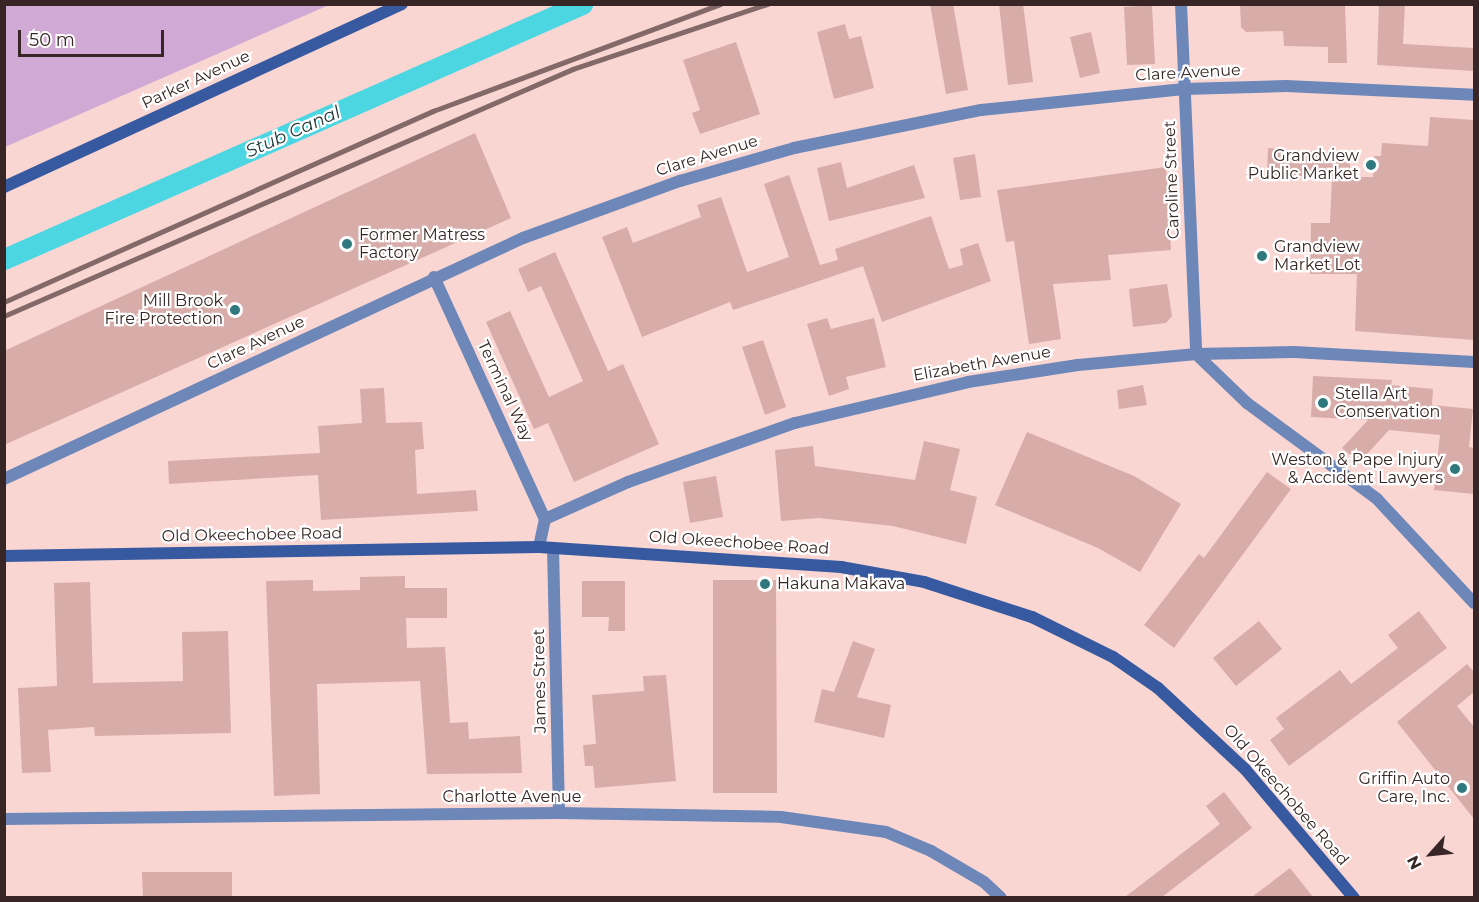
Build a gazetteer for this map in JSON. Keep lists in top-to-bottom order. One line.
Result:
{"streets":{"street":["Clare Avenue","Parker Avenue","Caroline Street","Elizabeth Avenue","Terminal Way","Old Okeechobee Road","James Street","Charlotte Avenue"]},"crossings":[["Clare Avenue","Caroline Street"],["Clare Avenue","Terminal Way"],["Caroline Street","Elizabeth Avenue"],["Elizabeth Avenue","Terminal Way"],["Old Okeechobee Road","James Street"],["James Street","Charlotte Avenue"]],"water":["Stub Canal"],"places":["Grandview Public Market","Former Matress Factory","Grandview Market Lot","Mill Brook Fire Protection","Stella Art Conservation","Weston & Pape Injury & Accident Lawyers","Hakuna Makava","Griffin Auto Care, Inc."],"scale_bar":"50 m","north":"bottom left"}
